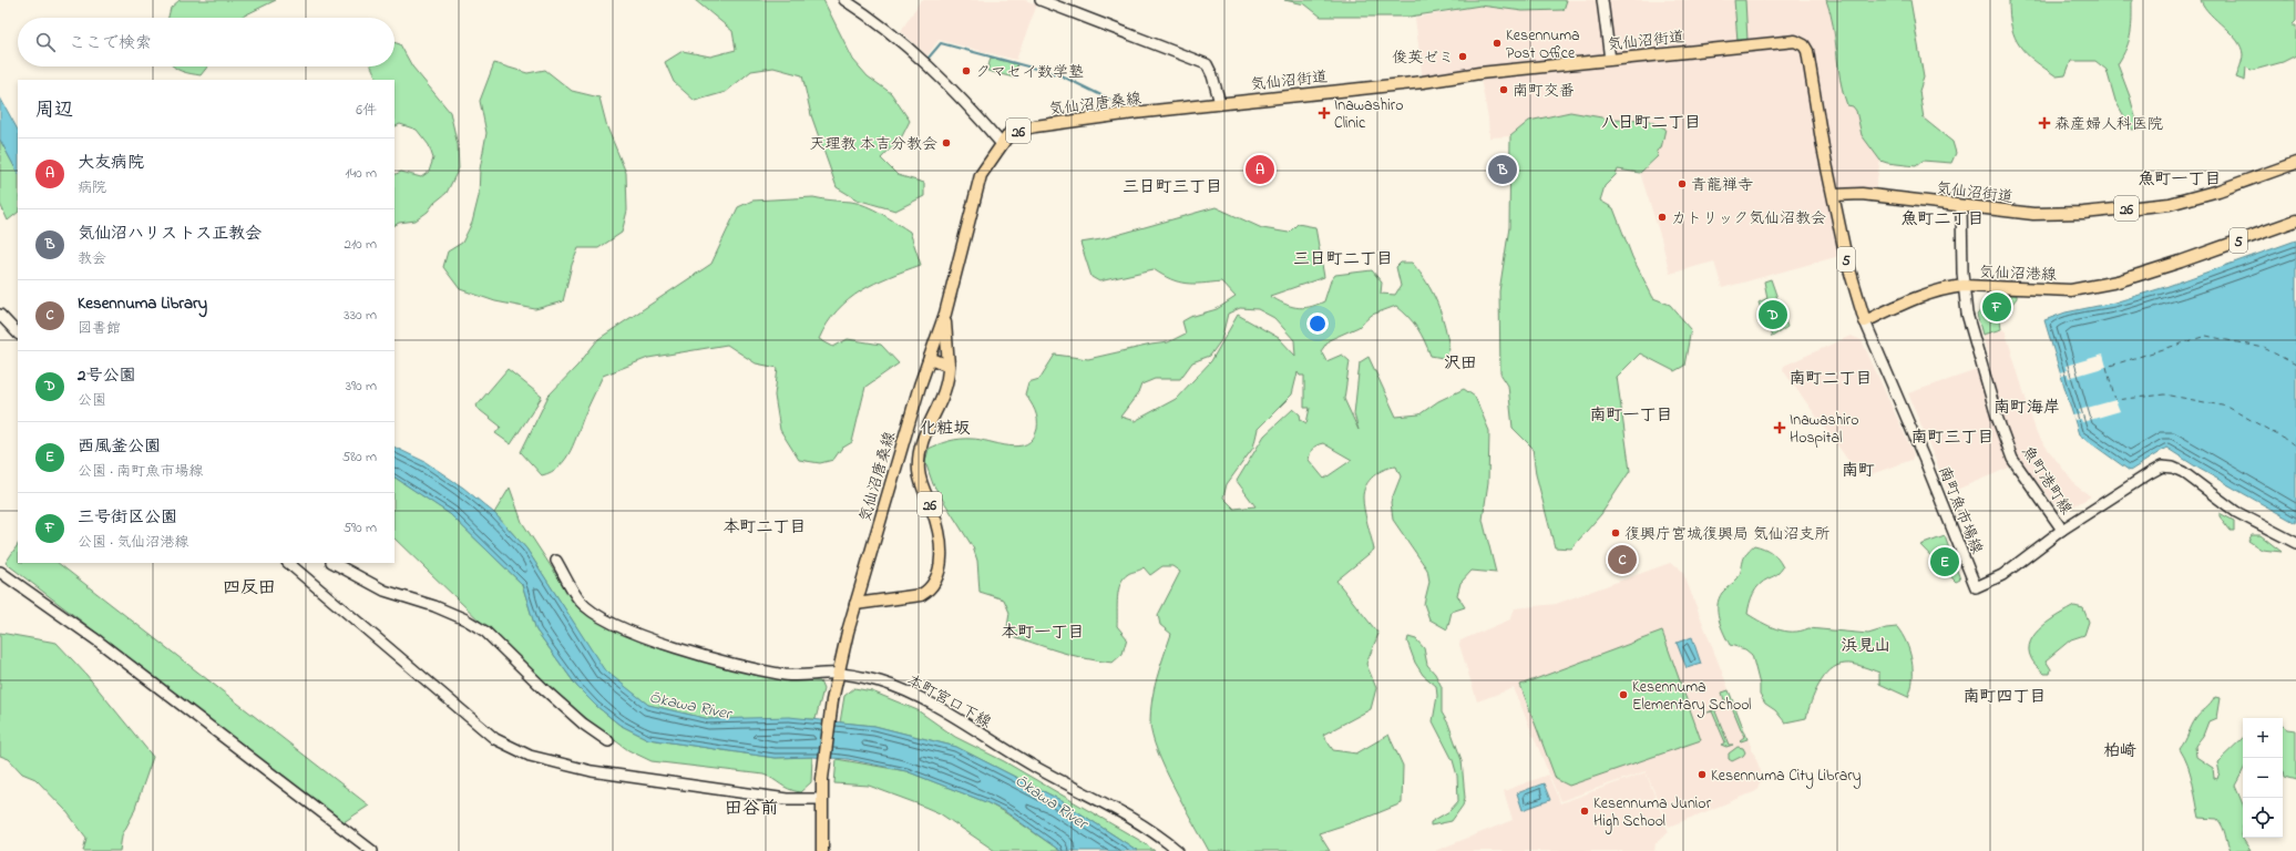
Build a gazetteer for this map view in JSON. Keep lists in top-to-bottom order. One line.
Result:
{"streets":{"main road":["気仙沼街道","気仙沼唐桑線","26","5","気仙沼港線"],"street":["魚町港町線","南町魚市場線","本町宮口下線"]},"crossings":[["気仙沼街道","気仙沼唐桑線"],["気仙沼街道","5"],["気仙沼街道","魚町港町線"],["気仙沼唐桑線","本町宮口下線"],["5","気仙沼港線"],["5","南町魚市場線"],["気仙沼港線","魚町港町線"],["気仙沼港線","南町魚市場線"],["魚町港町線","南町魚市場線"]],"districts":["八日町二丁目","魚町一丁目","三日町三丁目","魚町二丁目","三日町二丁目","沢田","南町二丁目","南町海岸","南町一丁目","化粧坂","南町三丁目","南町","本町二丁目","四反田","本町一丁目","浜見山","南町四丁目","柏崎","田谷前"],"water":["Ōkawa River"],"places":{"other":["Kesennuma Post Office","俊英ゼミ","クマセイ数学塾","南町交番","天理教 本吉分教会","青龍禅寺","カトリック気仙沼教会","復興庁宮城復興局 気仙沼支所","Kesennuma Elementary School","Kesennuma City Library","Kesennuma Junior High School"],"health":["Inawashiro Clinic","森産婦人科医院","Inawashiro Hospital"]},"page":{"search":"ここで検索","heading":["周辺","6件"],"list":[{"mark":"A","name":"大友病院","note":"病院","value":"140 m"},{"mark":"B","name":"気仙沼ハリストス正教会","note":"教会","value":"210 m"},{"mark":"C","name":"Kesennuma Library","note":"図書館","value":"330 m"},{"mark":"D","name":"2号公園","note":"公園","value":"390 m"},{"mark":"E","name":"西風釜公園","note":"公園 · 南町魚市場線","value":"580 m"},{"mark":"F","name":"三号街区公園","note":"公園 · 気仙沼港線","value":"590 m"}],"pins":["A","B","F","D","C","E"],"map_buttons":["+","−"]}}
